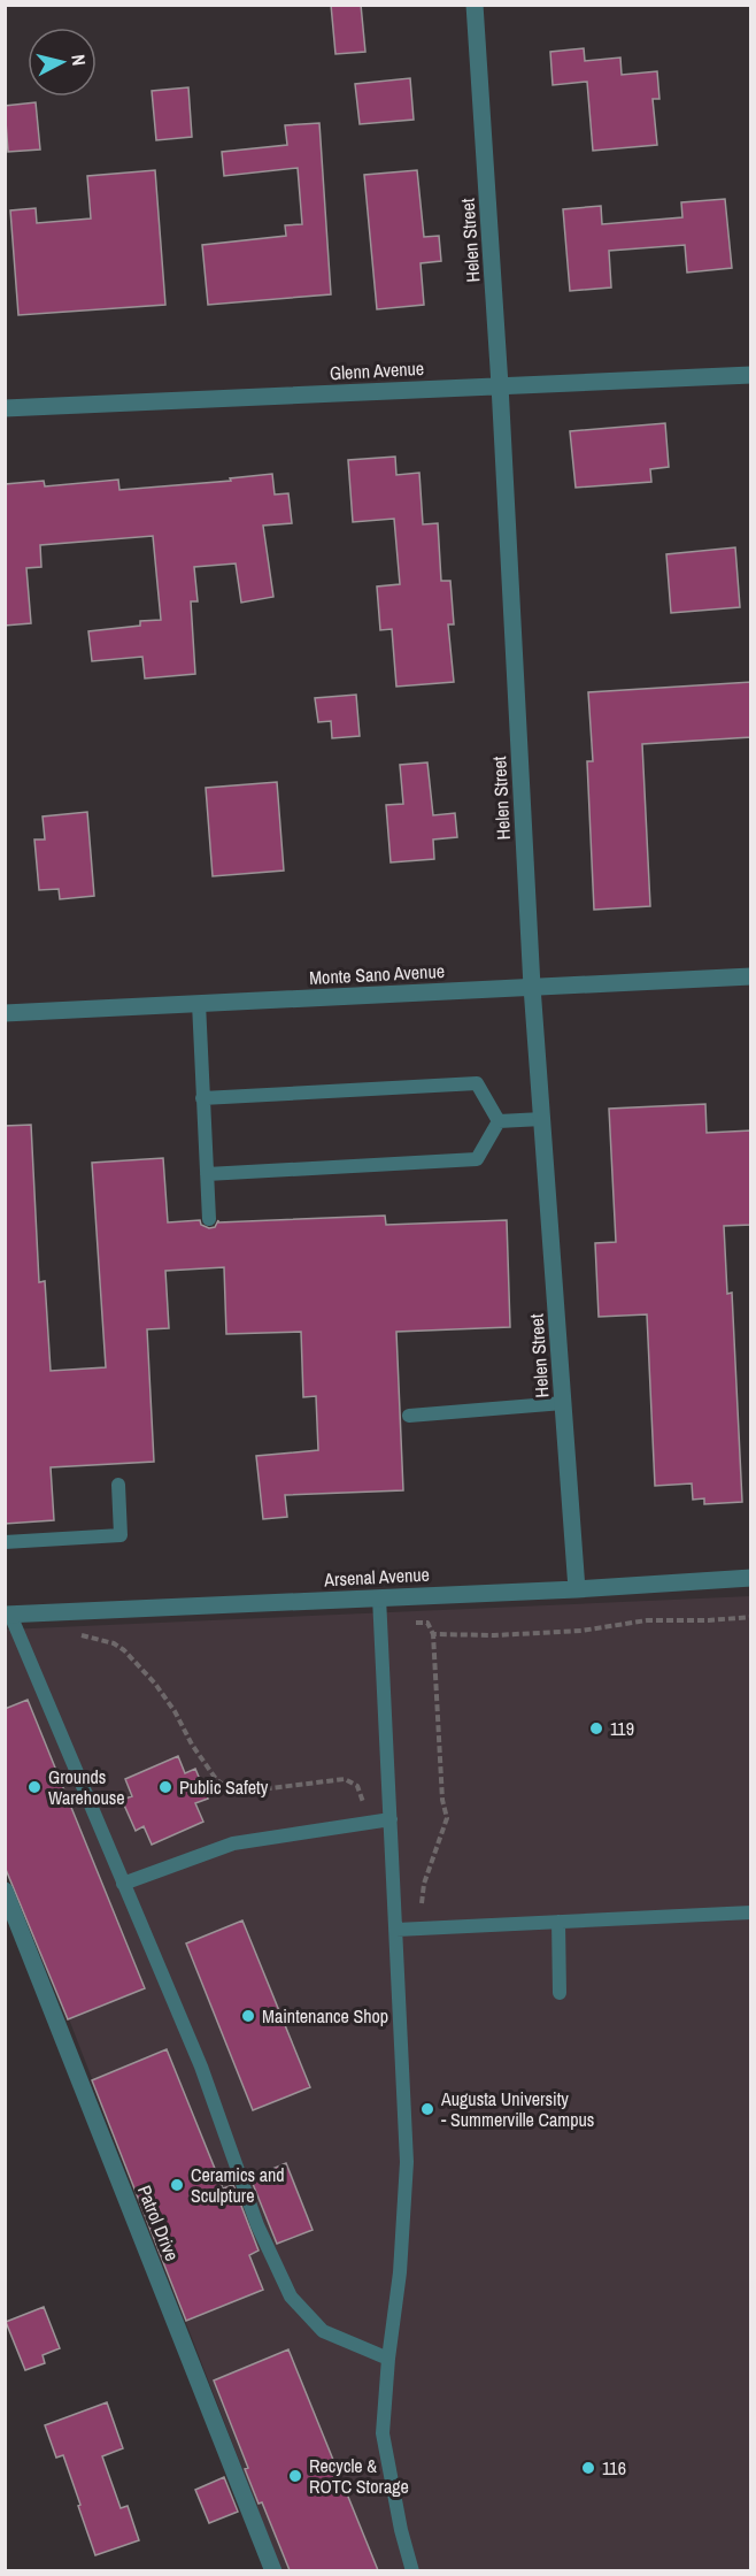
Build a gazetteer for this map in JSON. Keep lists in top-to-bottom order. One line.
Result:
{"streets":{"street":["Helen Street","Glenn Avenue","Monte Sano Avenue","Arsenal Avenue","Patrol Drive"]},"crossings":[["Helen Street","Glenn Avenue"],["Helen Street","Monte Sano Avenue"],["Helen Street","Arsenal Avenue"]],"places":["119","Grounds Warehouse","Public Safety","Maintenance Shop","Augusta University - Summerville Campus","Ceramics and Sculpture","116","Recycle & ROTC Storage"],"north":"right"}
